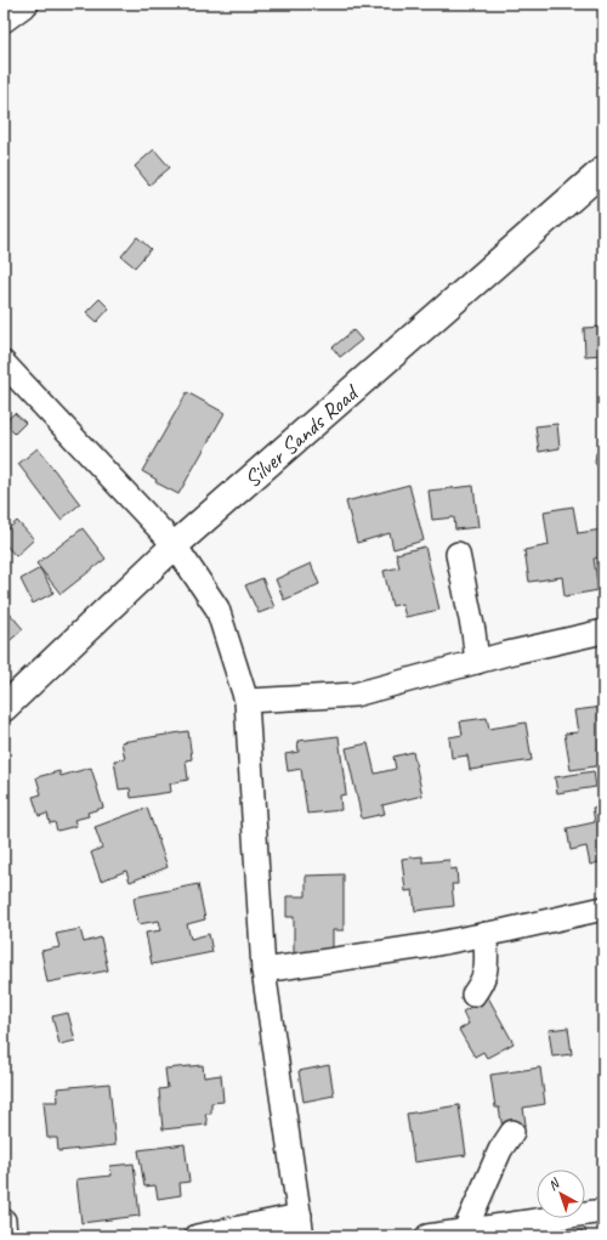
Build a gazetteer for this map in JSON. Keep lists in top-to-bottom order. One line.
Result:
{"streets":{"street":["Silver Sands Road"]},"north":"top left"}
